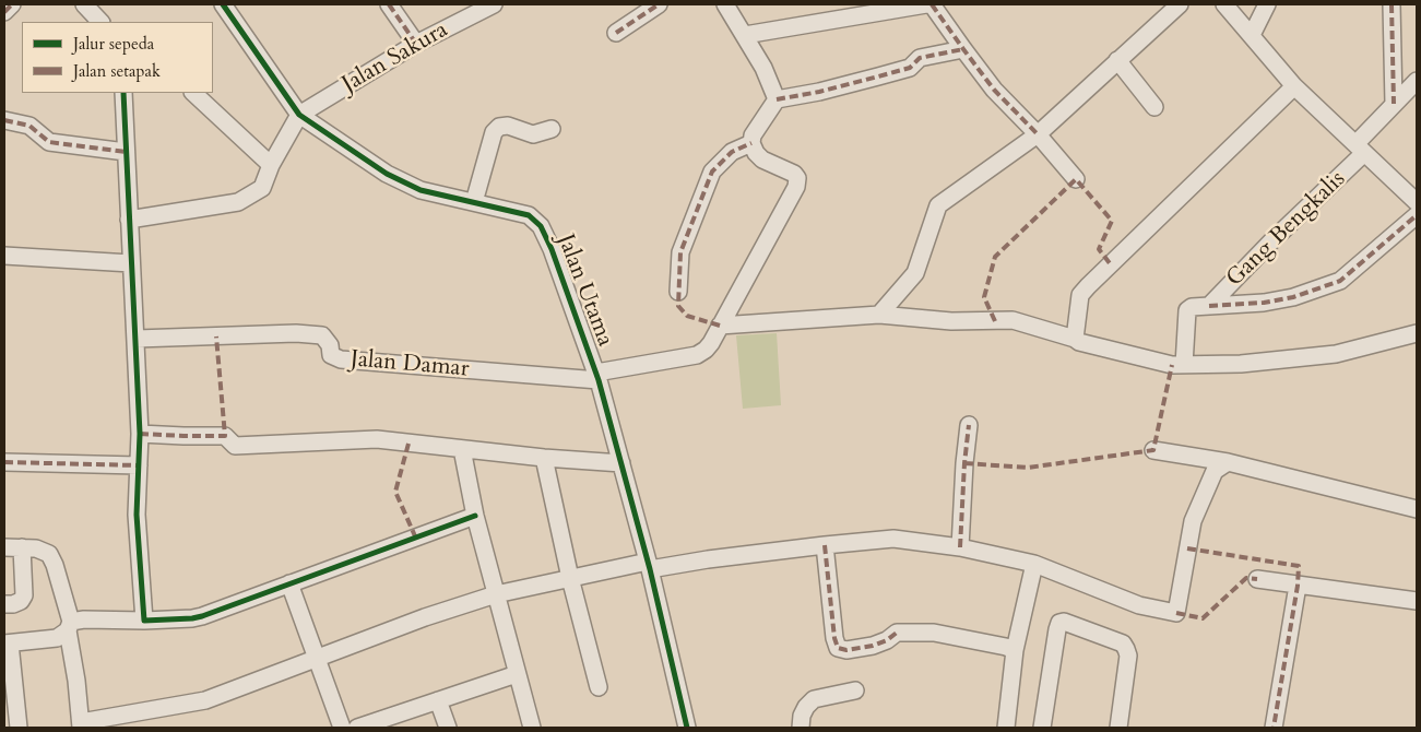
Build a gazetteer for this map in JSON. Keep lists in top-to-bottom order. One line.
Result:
{"streets":{"street":["Jalan Sakura","Gang Bengkalis","Jalan Utama","Jalan Damar"]},"crossings":[["Jalan Sakura","Jalan Utama"],["Jalan Utama","Jalan Damar"]],"legend":["Jalur sepeda","Jalan setapak"]}
